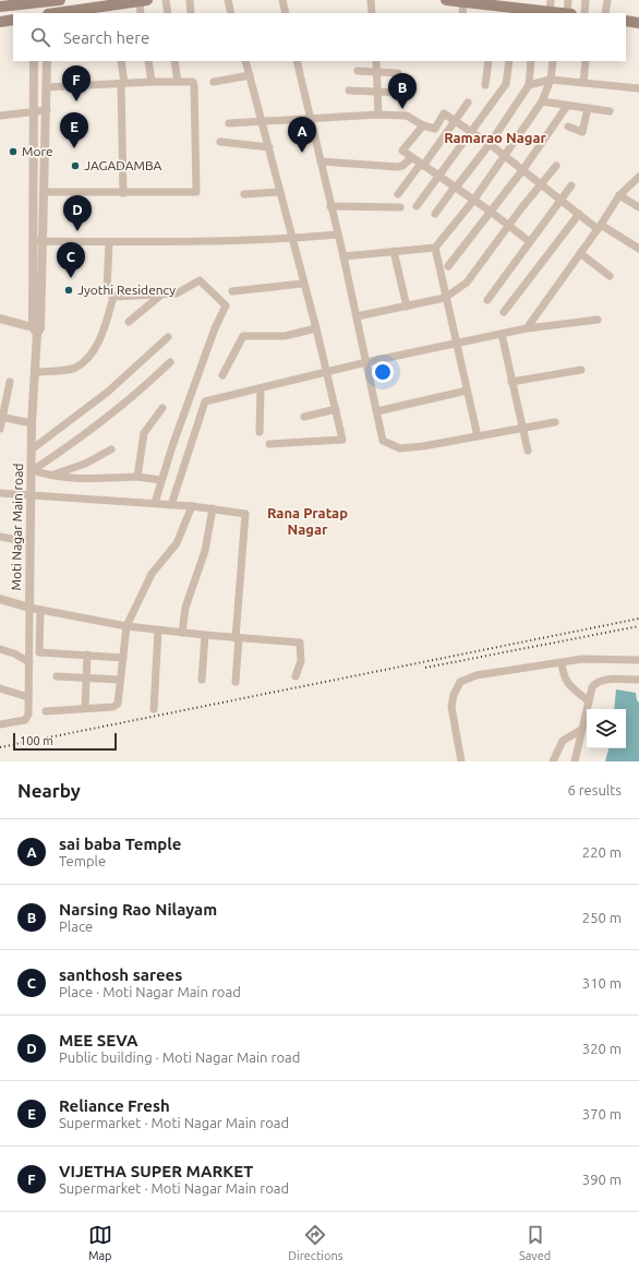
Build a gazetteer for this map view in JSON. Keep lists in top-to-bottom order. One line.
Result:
{"streets":{"street":["Moti Nagar Main road"]},"districts":["Ramarao Nagar","Rana Pratap Nagar"],"places":["More","JAGADAMBA","Jyothi Residency"],"scale_bar":"100 m","page":{"search":"Search here","pins":["F","B","E","A","D","C"],"scale":"100 m","heading":["Nearby","6 results"],"list":[{"mark":"A","name":"sai baba Temple","note":"Temple","value":"220 m"},{"mark":"B","name":"Narsing Rao Nilayam","note":"Place","value":"250 m"},{"mark":"C","name":"santhosh sarees","note":"Place · Moti Nagar Main road","value":"310 m"},{"mark":"D","name":"MEE SEVA","note":"Public building · Moti Nagar Main road","value":"320 m"},{"mark":"E","name":"Reliance Fresh","note":"Supermarket · Moti Nagar Main road","value":"370 m"},{"mark":"F","name":"VIJETHA SUPER MARKET","note":"Supermarket · Moti Nagar Main road","value":"390 m"}],"nav":["Map","Directions","Saved"]}}
